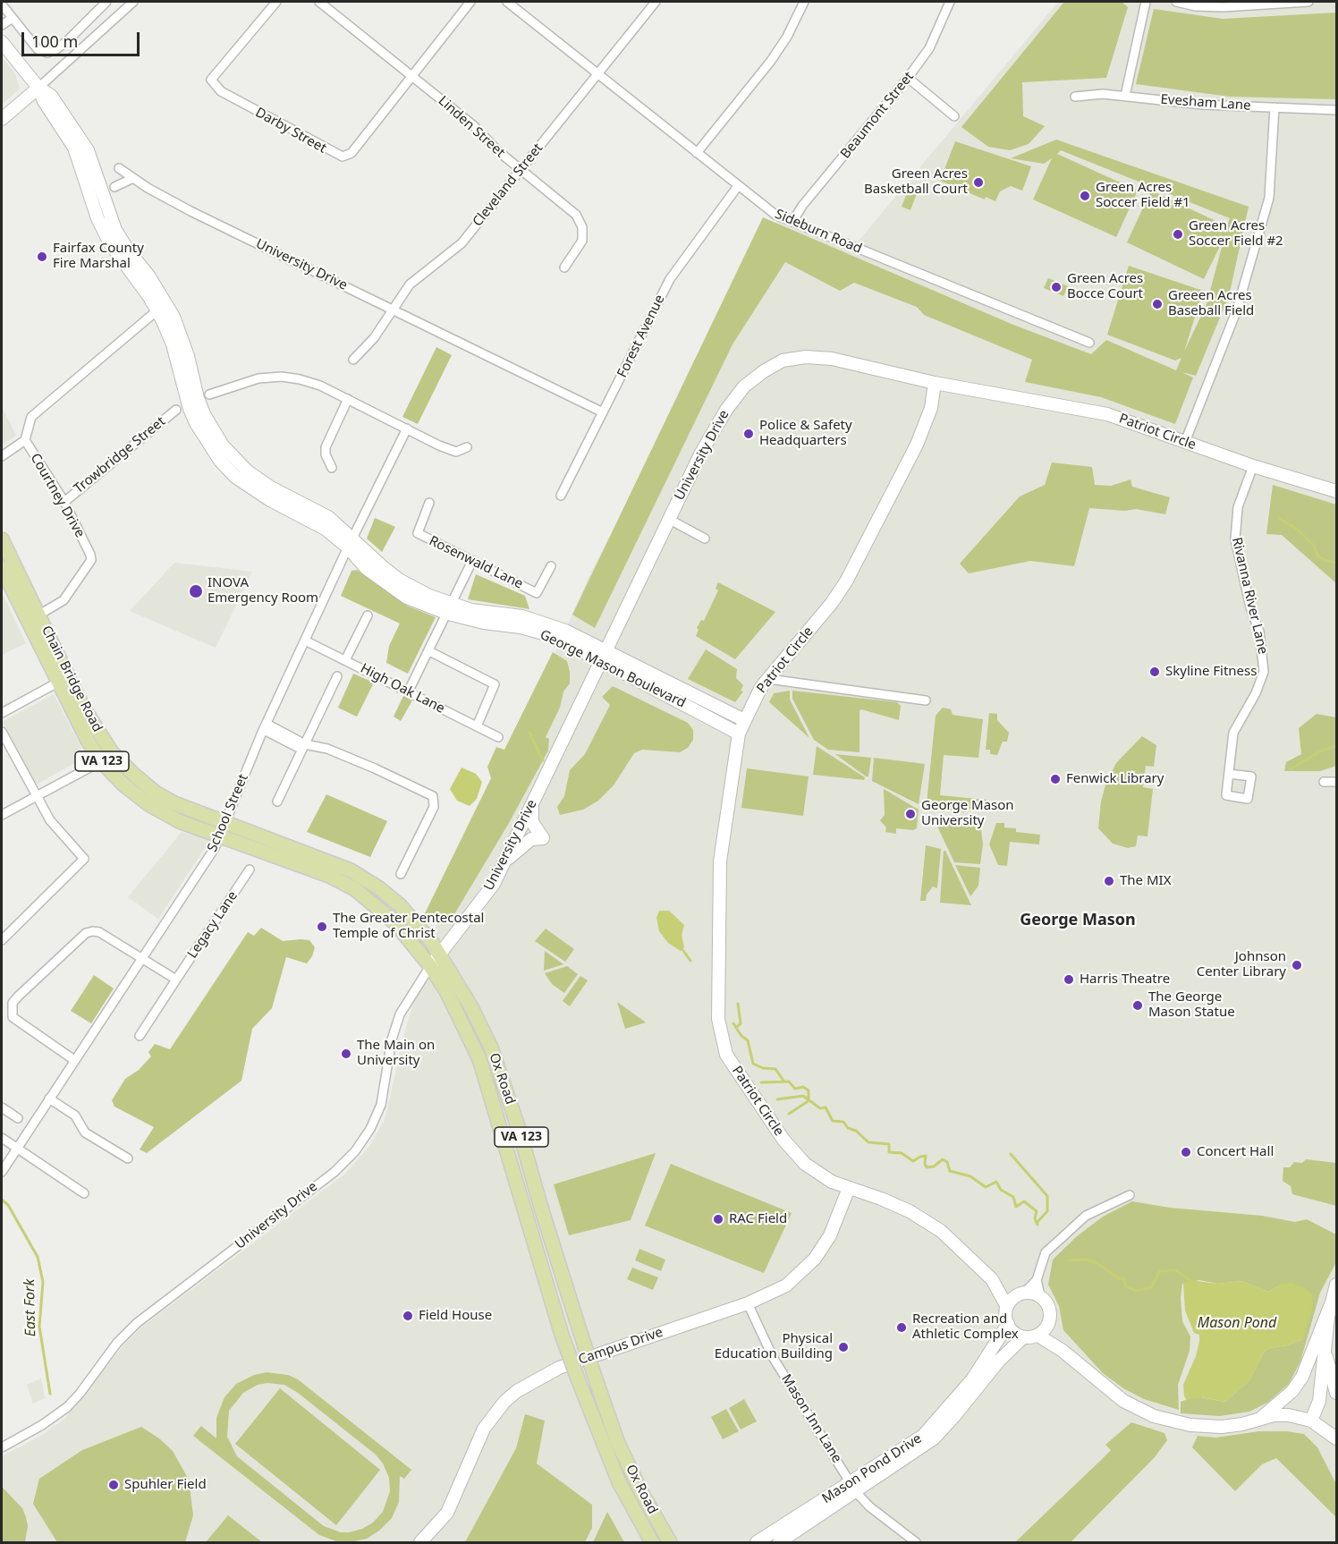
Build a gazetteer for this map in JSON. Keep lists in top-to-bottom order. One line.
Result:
{"streets":{"main road":["Chain Bridge Road","VA 123","Ox Road"],"street":["Evesham Lane","Beaumont Street","Linden Street","Darby Street","Cleveland Street","Sideburn Road","University Drive","Forest Avenue","Patriot Circle","Trowbridge Street","Courtney Drive","Rosenwald Lane","Rivanna River Lane","George Mason Boulevard","High Oak Lane","School Street","Legacy Lane","Campus Drive","Mason Inn Lane","Mason Pond Drive"]},"crossings":[["Beaumont Street","Sideburn Road"],["Linden Street","Darby Street"],["Linden Street","Cleveland Street"],["Cleveland Street","Sideburn Road"],["Cleveland Street","University Drive"],["Sideburn Road","Forest Avenue"],["University Drive","Forest Avenue"],["University Drive","Patriot Circle"],["University Drive","George Mason Boulevard"],["University Drive","Ox Road"],["Patriot Circle","Rivanna River Lane"],["Patriot Circle","George Mason Boulevard"],["Patriot Circle","Campus Drive"],["Patriot Circle","Mason Pond Drive"],["Trowbridge Street","Courtney Drive"],["Courtney Drive","Chain Bridge Road"],["George Mason Boulevard","School Street"],["Chain Bridge Road","School Street"],["Chain Bridge Road","Ox Road"],["High Oak Lane","School Street"],["School Street","Ox Road"],["Campus Drive","Mason Inn Lane"],["Mason Inn Lane","Mason Pond Drive"]],"districts":["George Mason"],"water":["East Fork","Mason Pond"],"places":["Green Acres Basketball Court","Green Acres Soccer Field #1","Green Acres Soccer Field #2","Fairfax County Fire Marshal","Green Acres Bocce Court","Greeen Acres Baseball Field","Police & Safety Headquarters","INOVA Emergency Room","Skyline Fitness","Fenwick Library","George Mason University","The MIX","The Greater Pentecostal Temple of Christ","Johnson Center Library","Harris Theatre","The George Mason Statue","The Main on University","Concert Hall","RAC Field","Field House","Recreation and Athletic Complex","Physical Education Building","Spuhler Field"],"scale_bar":"100 m"}
